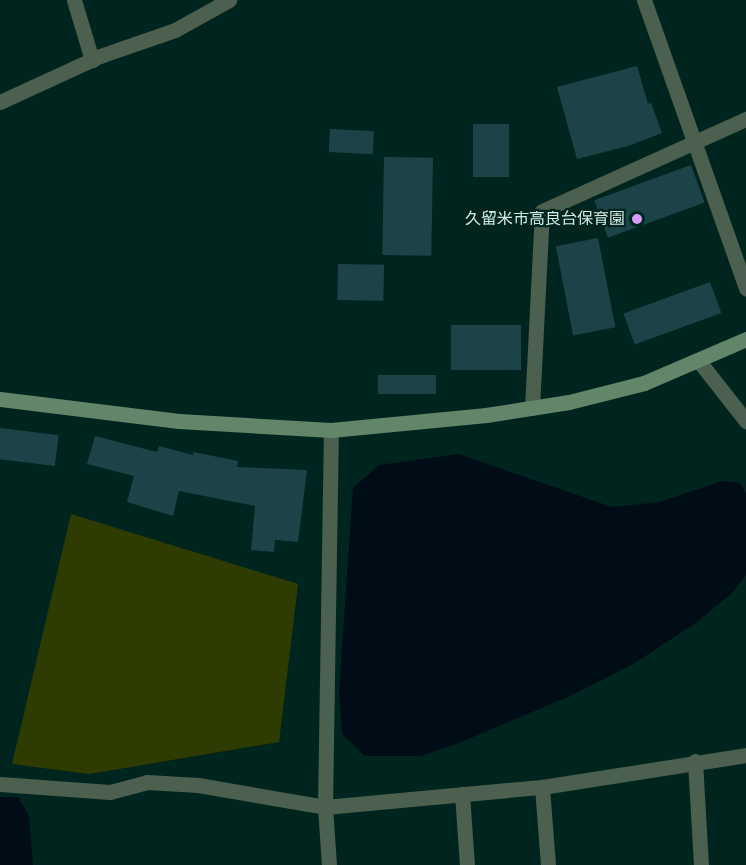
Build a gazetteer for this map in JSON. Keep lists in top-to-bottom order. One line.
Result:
{"places":["久留米市高良台保育園"]}
